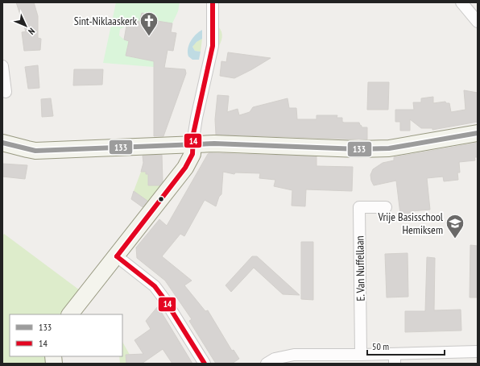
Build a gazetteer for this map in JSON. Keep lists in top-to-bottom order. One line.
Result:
{"streets":{"street":["E. Van Nuffellaan"]},"places":{"church":["Sint-Niklaaskerk"],"school or university":["Vrije Basisschool Hemiksem"]},"lines":["transit line 14","transit line 133"],"legend":["133","14"],"scale_bar":"50 m","north":"bottom right"}
